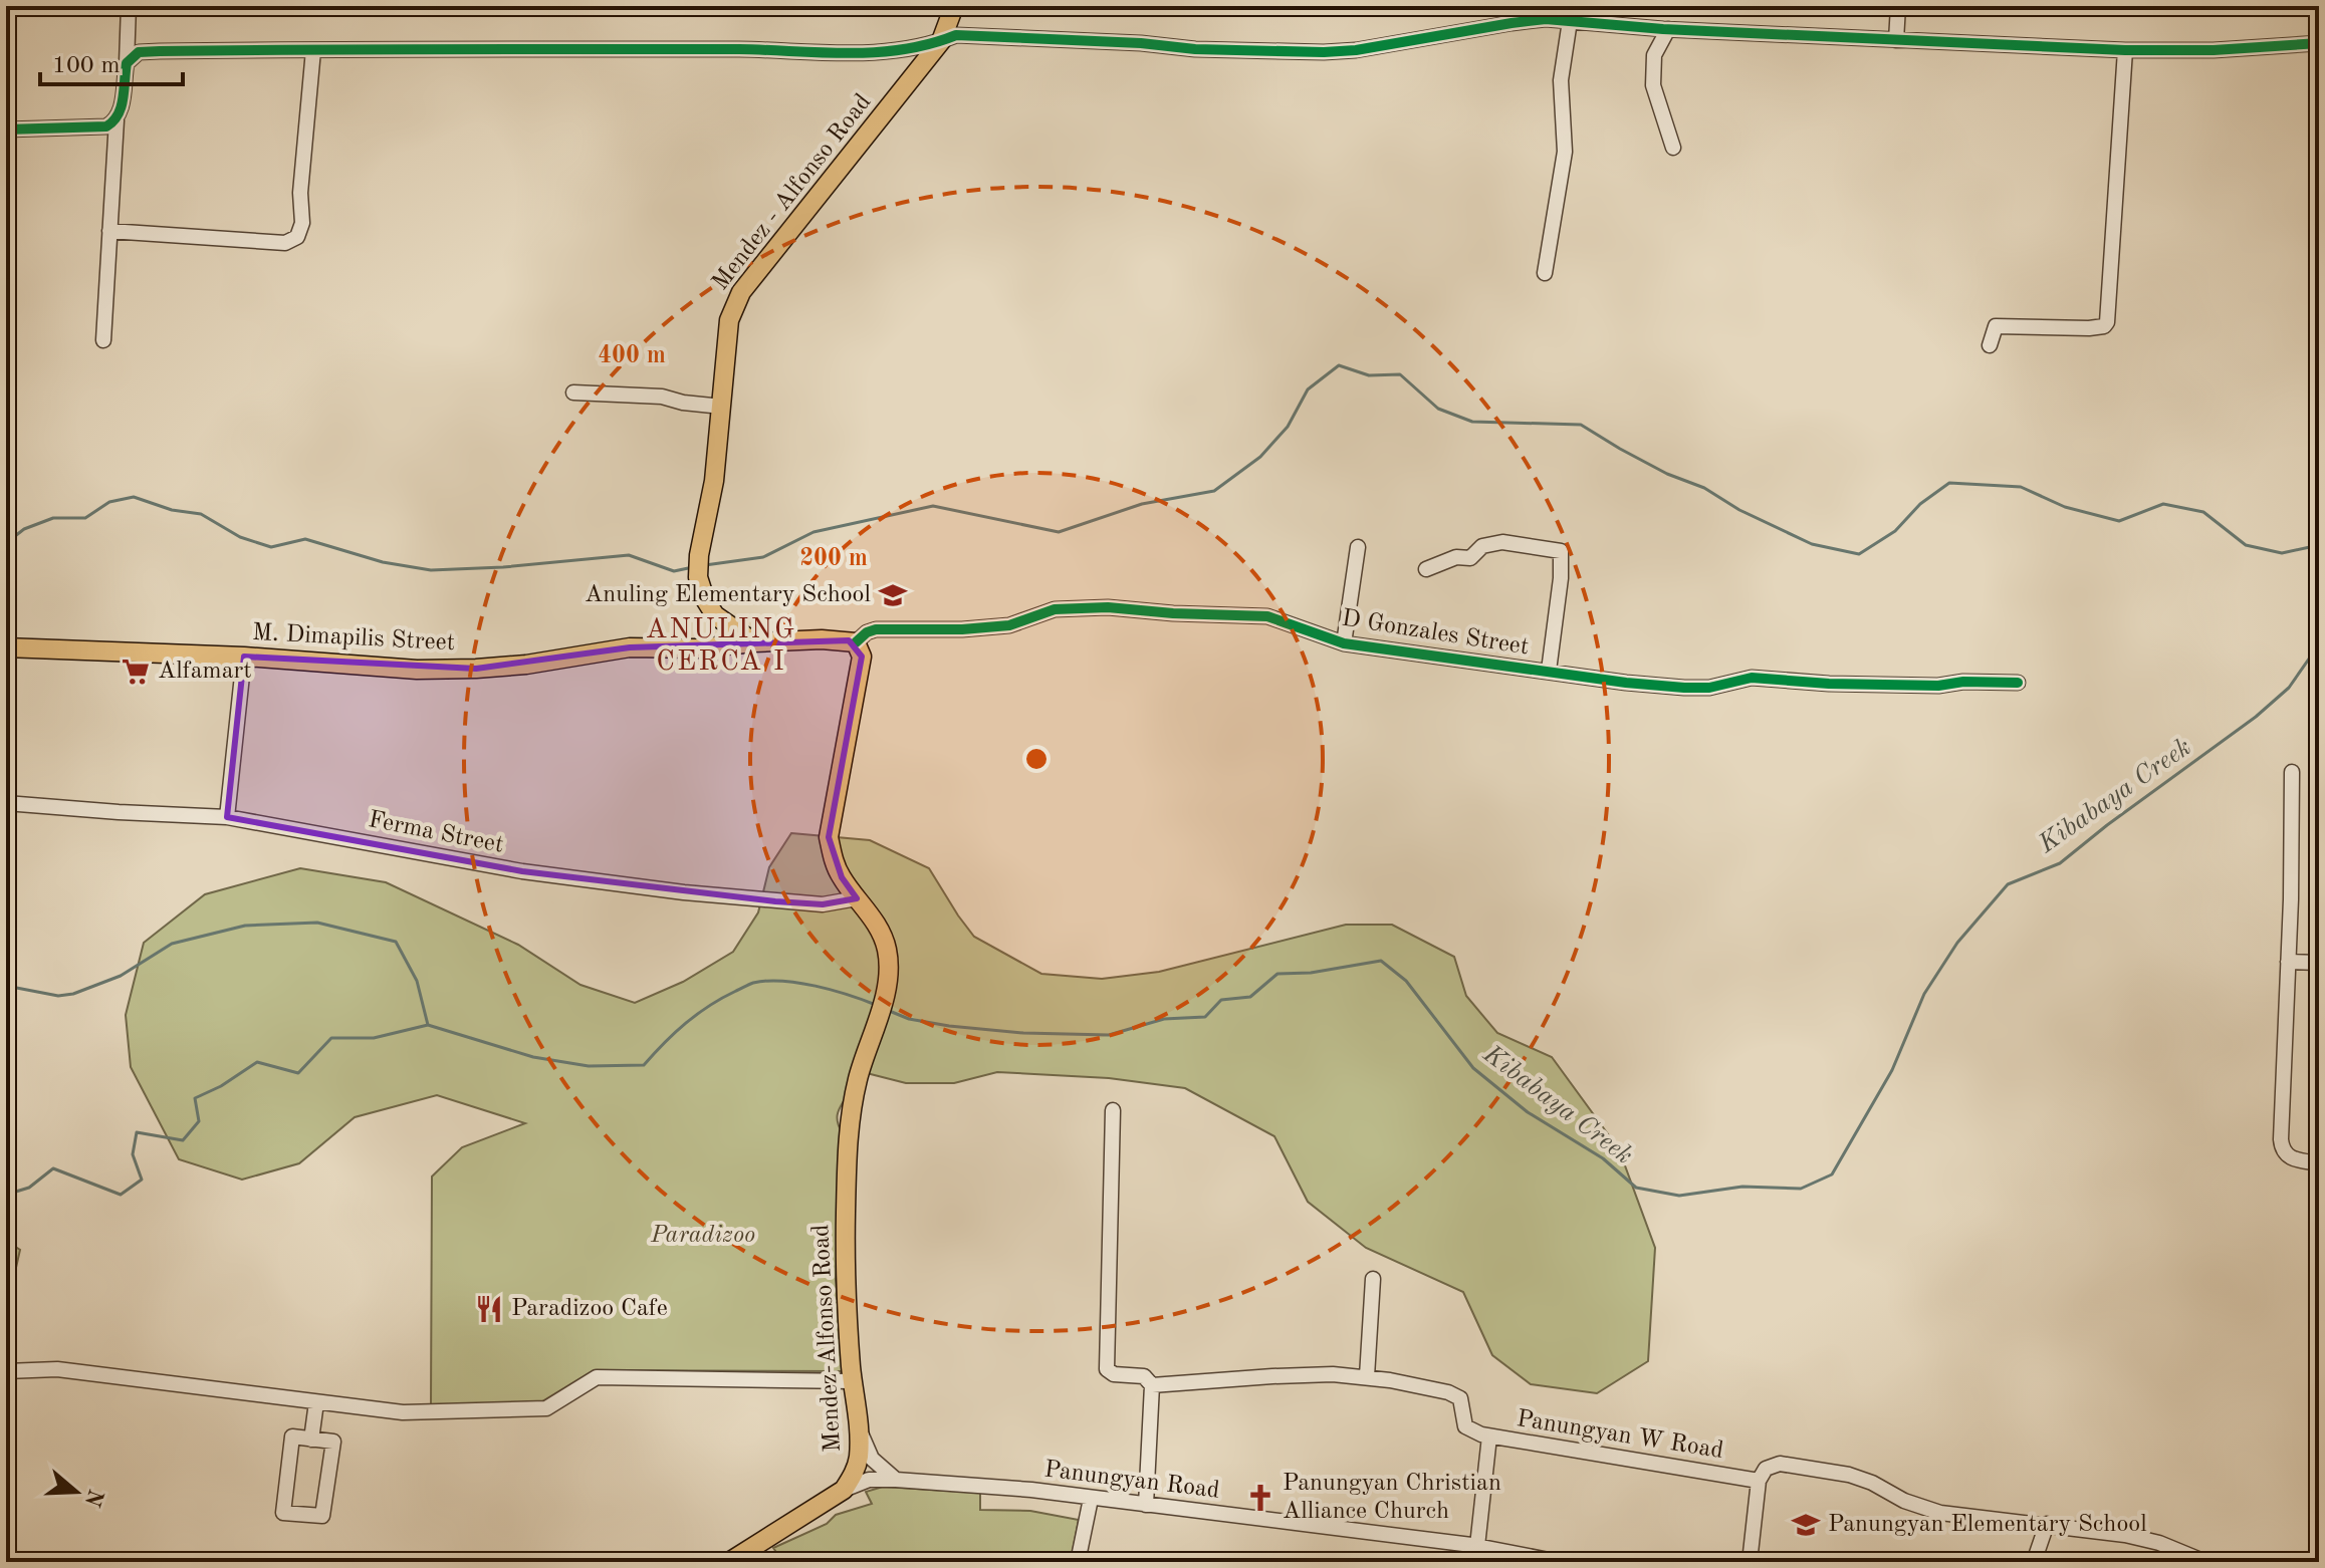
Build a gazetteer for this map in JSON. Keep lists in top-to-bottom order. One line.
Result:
{"streets":{"main road":["Mendez - Alfonso Road","M. Dimapilis Street","Mendez-Alfonso Road"],"street":["D Gonzales Street","Ferma Street","Panungyan W Road","Panungyan Road"]},"crossings":[["D Gonzales Street","Mendez-Alfonso Road"],["Ferma Street","Mendez-Alfonso Road"],["Mendez-Alfonso Road","Panungyan Road"]],"districts":["ANULING CERCA I"],"water":["Kibabaya Creek"],"parks":["Paradizoo"],"places":{"school or university":["Anuling Elementary School","Panungyan Elementary School"],"supermarket":["Alfamart"],"restaurant":["Paradizoo Cafe"],"church":["Panungyan Christian Alliance Church"]},"scale_bar":"100 m","north":"right","rings":["400 m","200 m"]}
